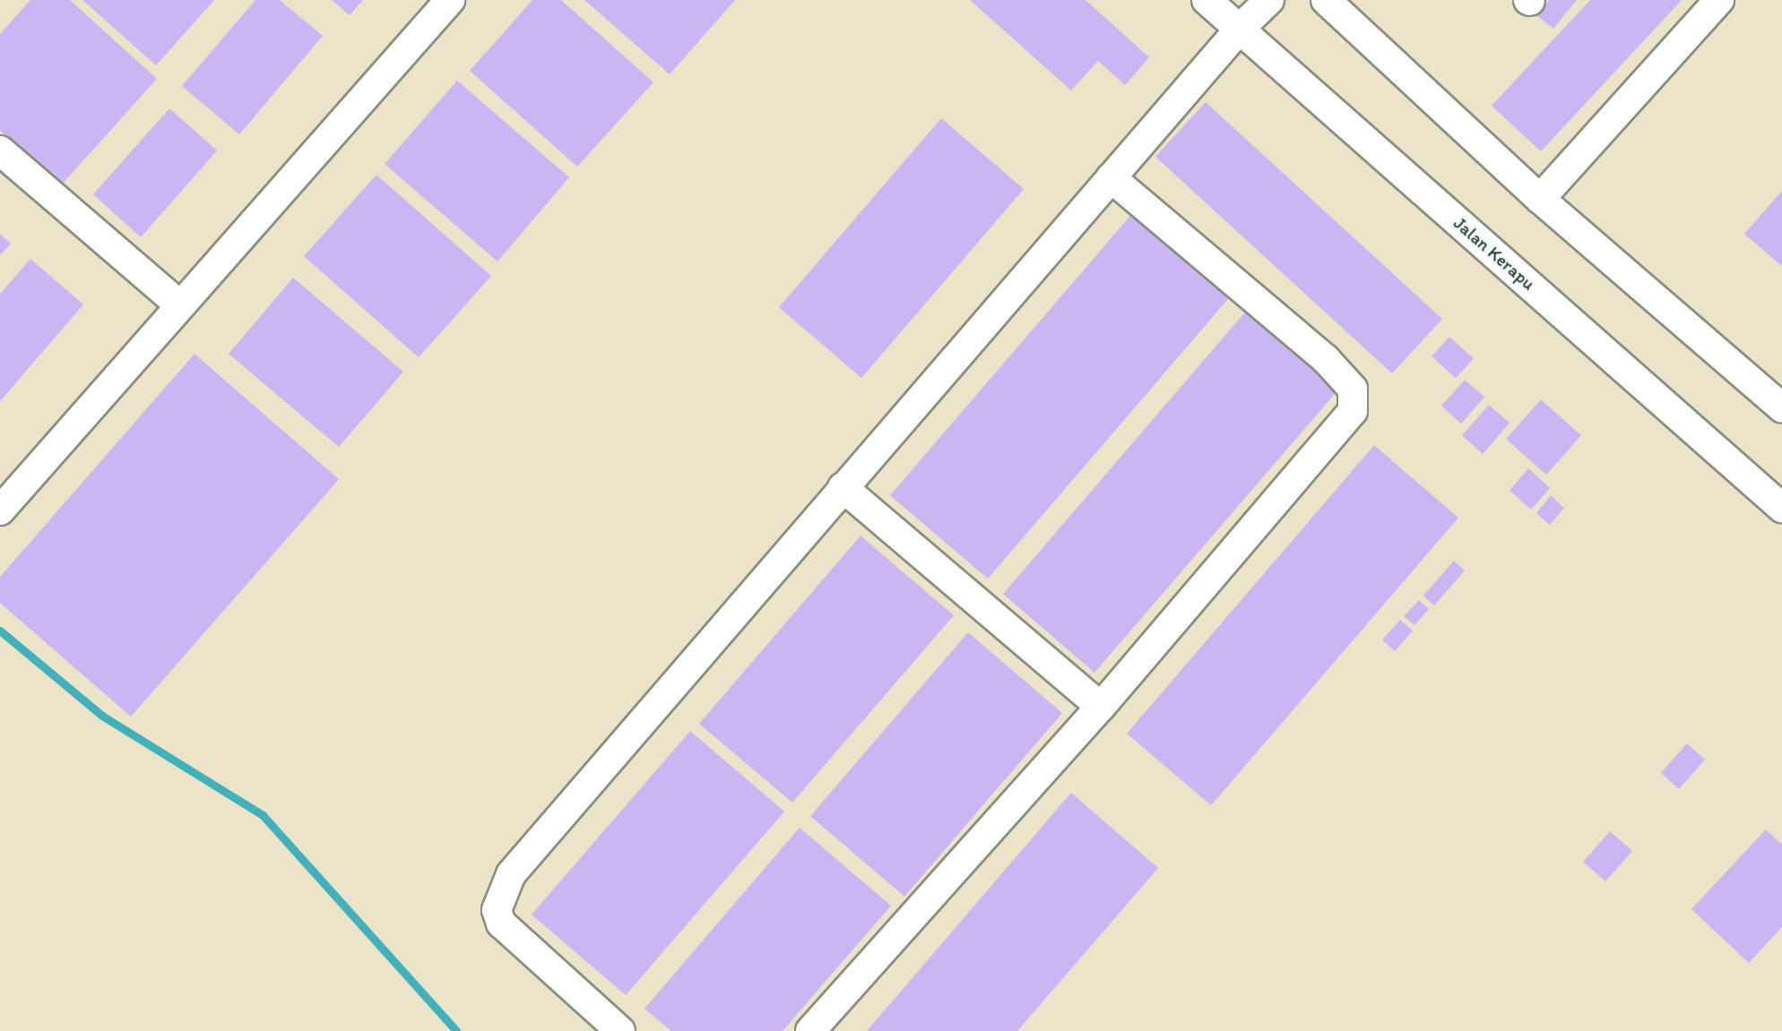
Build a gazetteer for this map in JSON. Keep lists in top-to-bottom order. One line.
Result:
{"streets":{"street":["Jalan Kerapu"]}}
